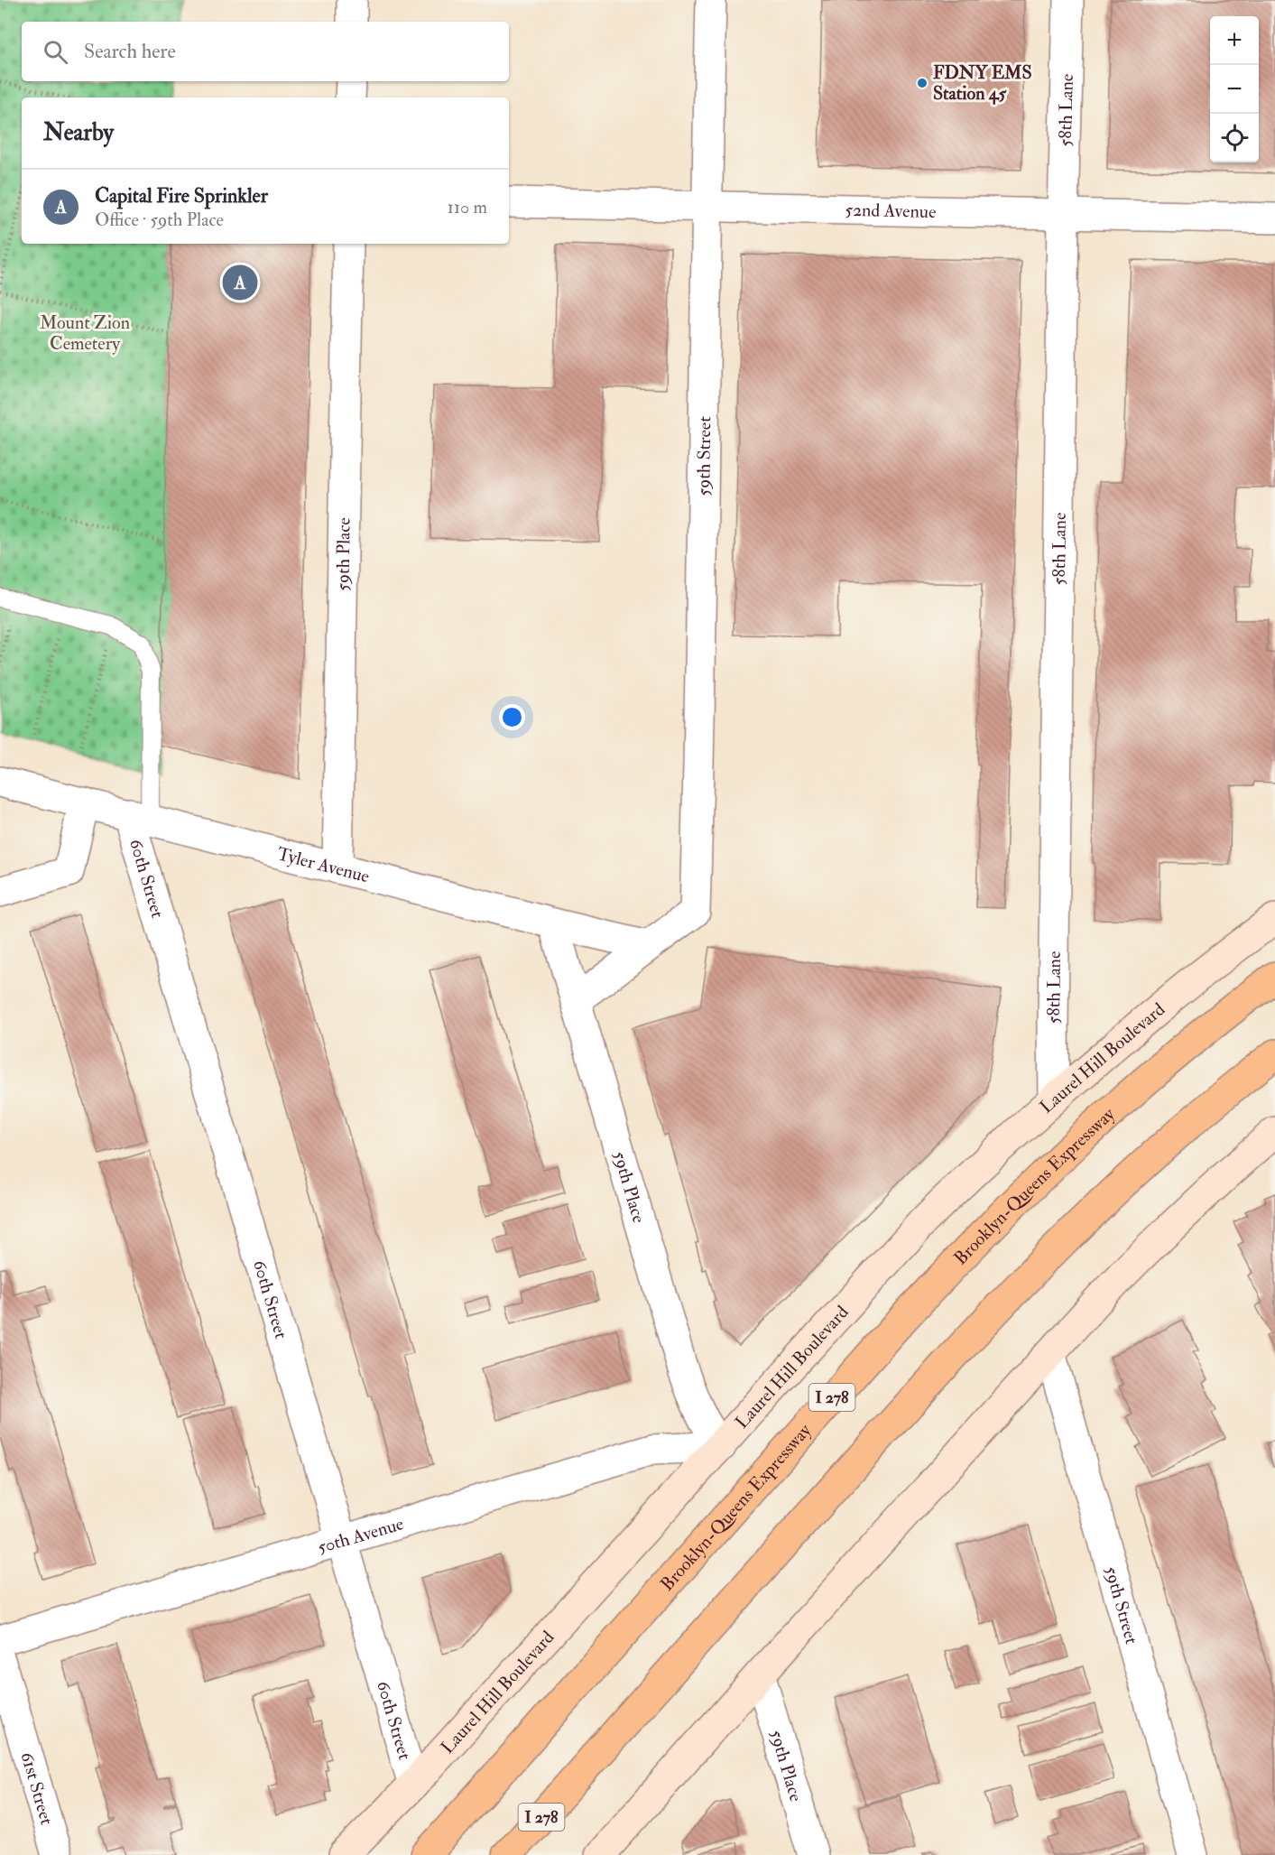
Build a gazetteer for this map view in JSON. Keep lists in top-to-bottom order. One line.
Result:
{"streets":{"highway":["Brooklyn-Queens Expressway","I 278"],"main road":["Laurel Hill Boulevard"],"street":["58th Lane","52nd Avenue","59th Street","59th Place","Tyler Avenue","60th Street","50th Avenue","61st Street"]},"crossings":[["58th Lane","52nd Avenue"],["58th Lane","Laurel Hill Boulevard"],["52nd Avenue","59th Street"],["59th Street","Tyler Avenue"],["59th Place","Tyler Avenue"],["59th Place","Laurel Hill Boulevard"],["59th Place","50th Avenue"],["Tyler Avenue","60th Street"],["60th Street","Laurel Hill Boulevard"],["60th Street","50th Avenue"],["Laurel Hill Boulevard","50th Avenue"]],"parks":["Mount Zion Cemetery"],"places":["FDNY EMS Station 45"],"page":{"map_buttons":["+","−"],"search":"Search here","heading":"Nearby","list":[{"mark":"A","name":"Capital Fire Sprinkler","note":"Office · 59th Place","value":"110 m"}],"pins":"A"}}
